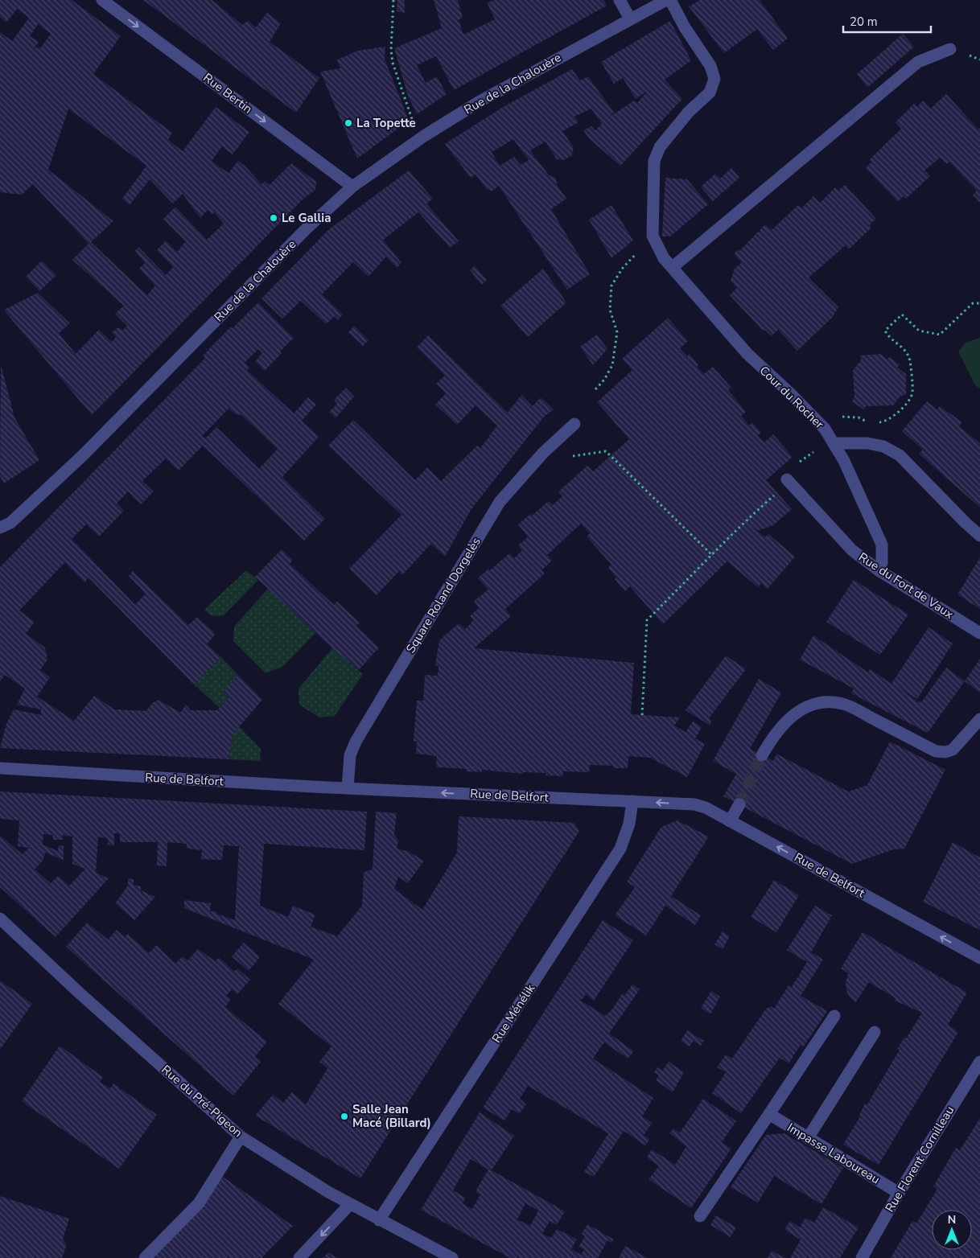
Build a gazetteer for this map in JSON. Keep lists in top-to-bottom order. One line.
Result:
{"streets":{"street":["Rue de la Chalouère","Rue Bertin","Cour du Rocher","Rue du Fort de Vaux","Square Roland Dorgelès","Rue de Belfort","Rue Ménélik","Rue du Pré-Pigeon","Impasse Laboureau","Rue Florent Cornilleau"]},"crossings":[["Rue de la Chalouère","Rue Bertin"],["Cour du Rocher","Rue du Fort de Vaux"],["Square Roland Dorgelès","Rue de Belfort"],["Rue de Belfort","Rue Ménélik"],["Rue Ménélik","Rue du Pré-Pigeon"],["Impasse Laboureau","Rue Florent Cornilleau"]],"one_way":["Rue Bertin","Rue de Belfort"],"places":["La Topette","Le Gallia","Salle Jean Macé (Billard)"],"scale_bar":"20 m","north":"top"}
